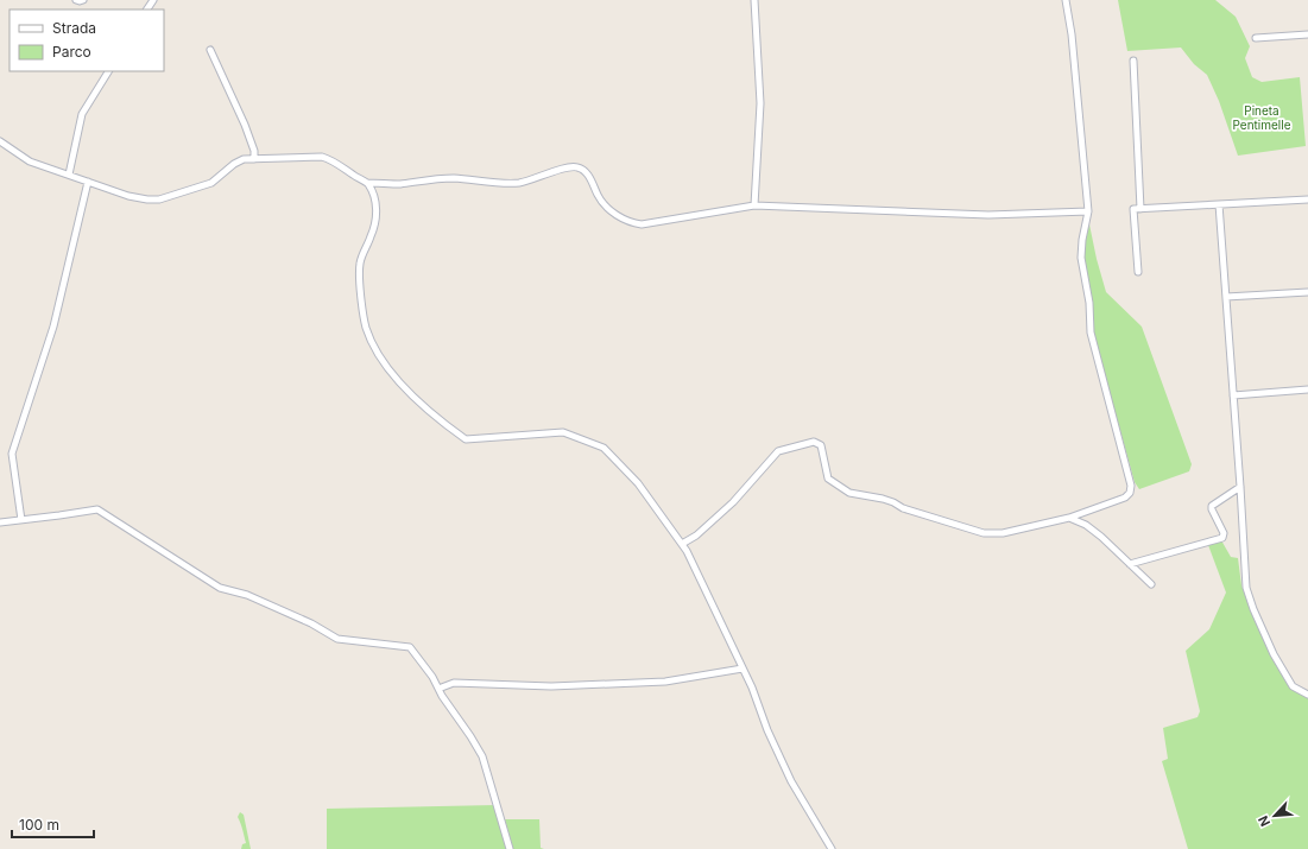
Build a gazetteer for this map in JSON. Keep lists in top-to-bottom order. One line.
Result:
{"parks":["Pineta Pentimelle"],"legend":["Strada","Parco"],"scale_bar":"100 m","north":"bottom left"}
